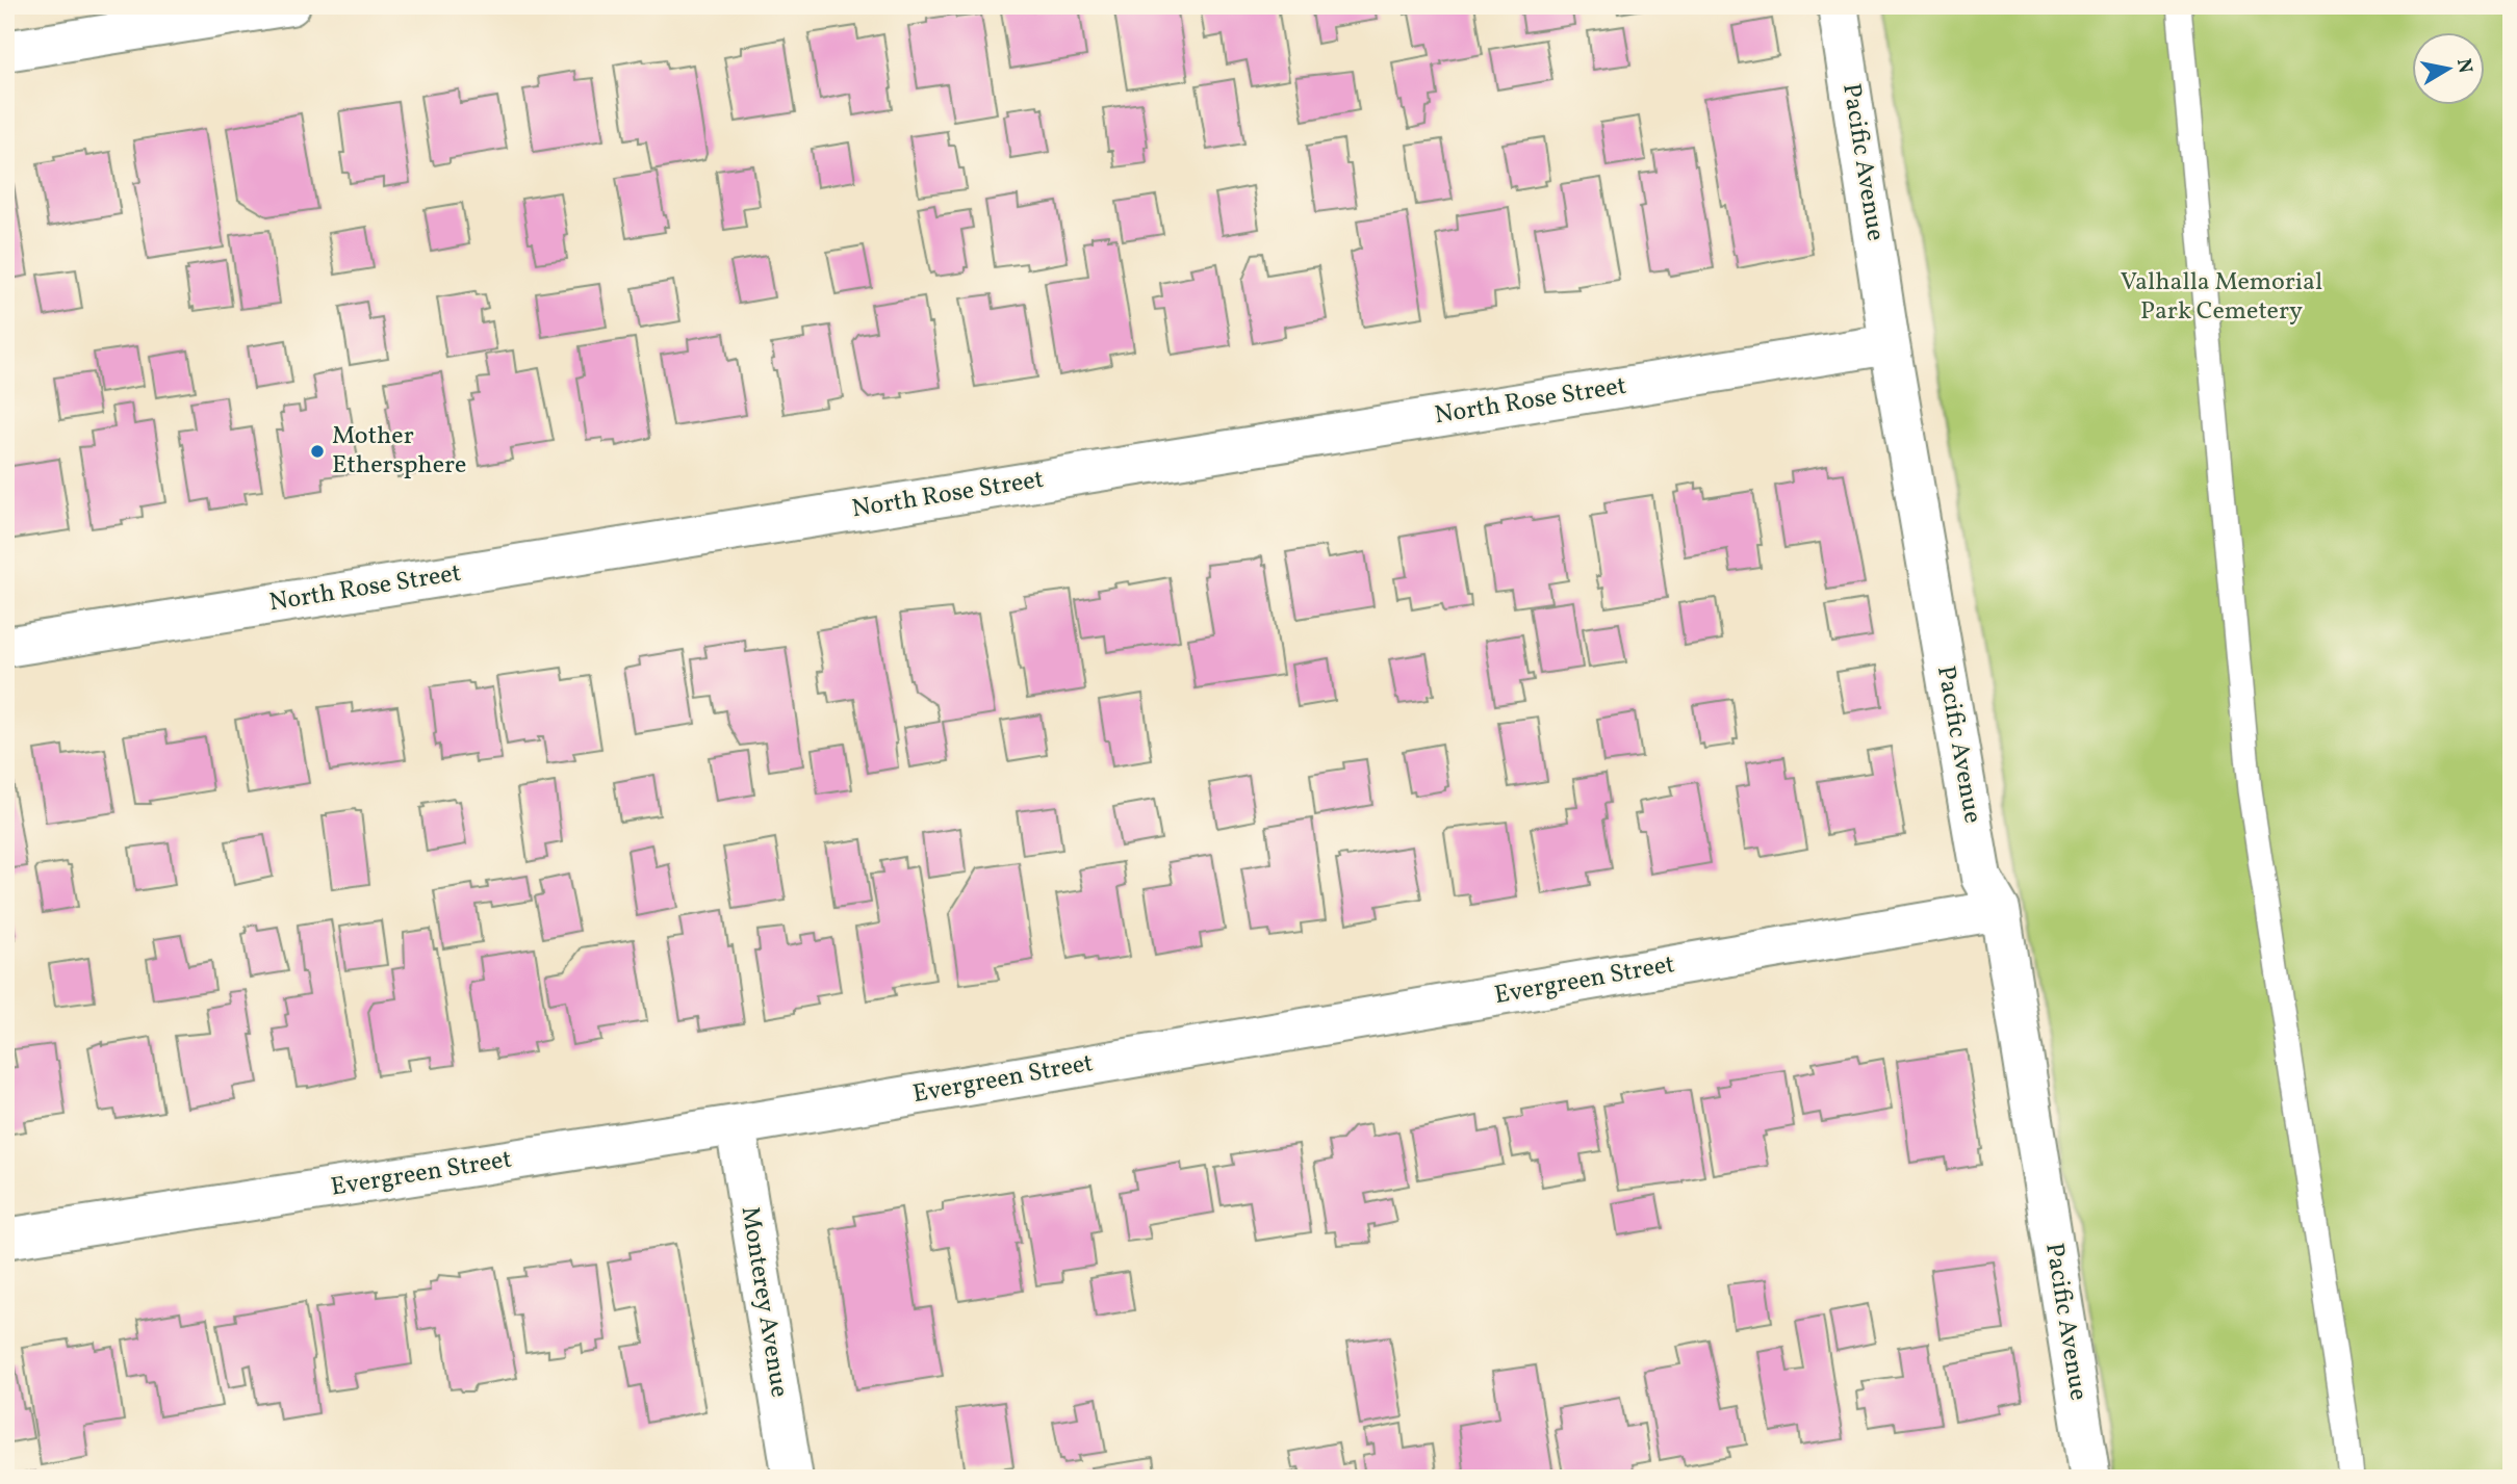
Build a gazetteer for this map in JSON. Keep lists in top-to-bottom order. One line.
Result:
{"streets":{"street":["Pacific Avenue","North Rose Street","Evergreen Street","Monterey Avenue"]},"crossings":[["Pacific Avenue","North Rose Street"],["Pacific Avenue","Evergreen Street"],["Evergreen Street","Monterey Avenue"]],"parks":["Valhalla Memorial Park Cemetery"],"places":["Mother Ethersphere"],"north":"right"}
